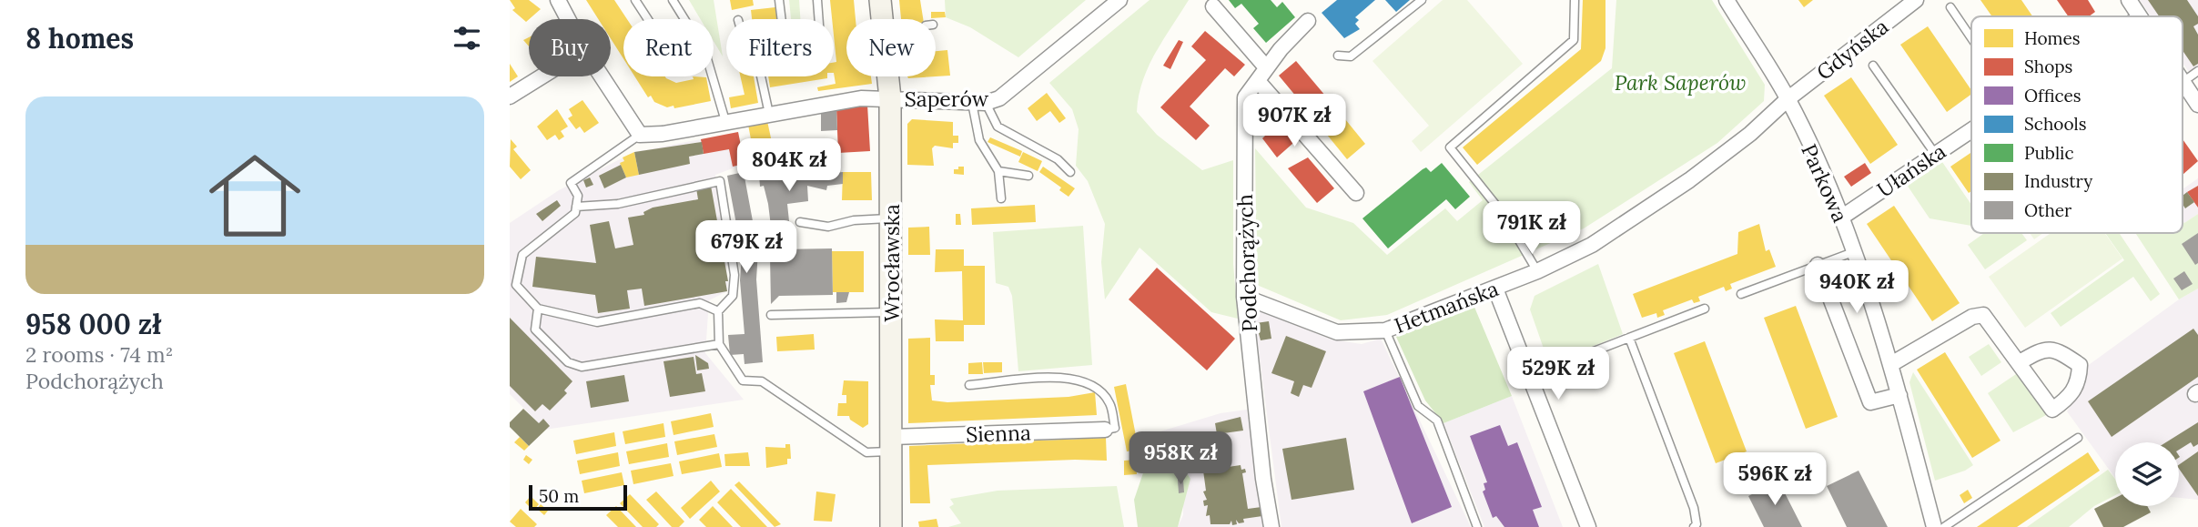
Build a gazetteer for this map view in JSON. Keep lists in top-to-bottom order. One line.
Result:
{"streets":{"main road":["Wrocławska"],"street":["Gdyńska","Saperów","Ułańska","Parkowa","Podchorążych","Hetmańska","Sienna"]},"crossings":[["Gdyńska","Parkowa"],["Gdyńska","Hetmańska"],["Saperów","Wrocławska"],["Ułańska","Parkowa"],["Parkowa","Hetmańska"],["Wrocławska","Sienna"],["Podchorążych","Hetmańska"]],"parks":["Park Saperów"],"legend":["Homes","Shops","Offices","Schools","Public","Industry","Other"],"scale_bar":"50 m","page":{"heading":"8 homes","chip":["Buy","Rent","Filters","New"],"list":[{"name":"958 000 zł","note":"2 rooms · 74 m² · Podchorążych"}],"price":["907K zł","804K zł","791K zł","679K zł","940K zł","529K zł","958K zł","596K zł"],"scale":"50 m"}}
